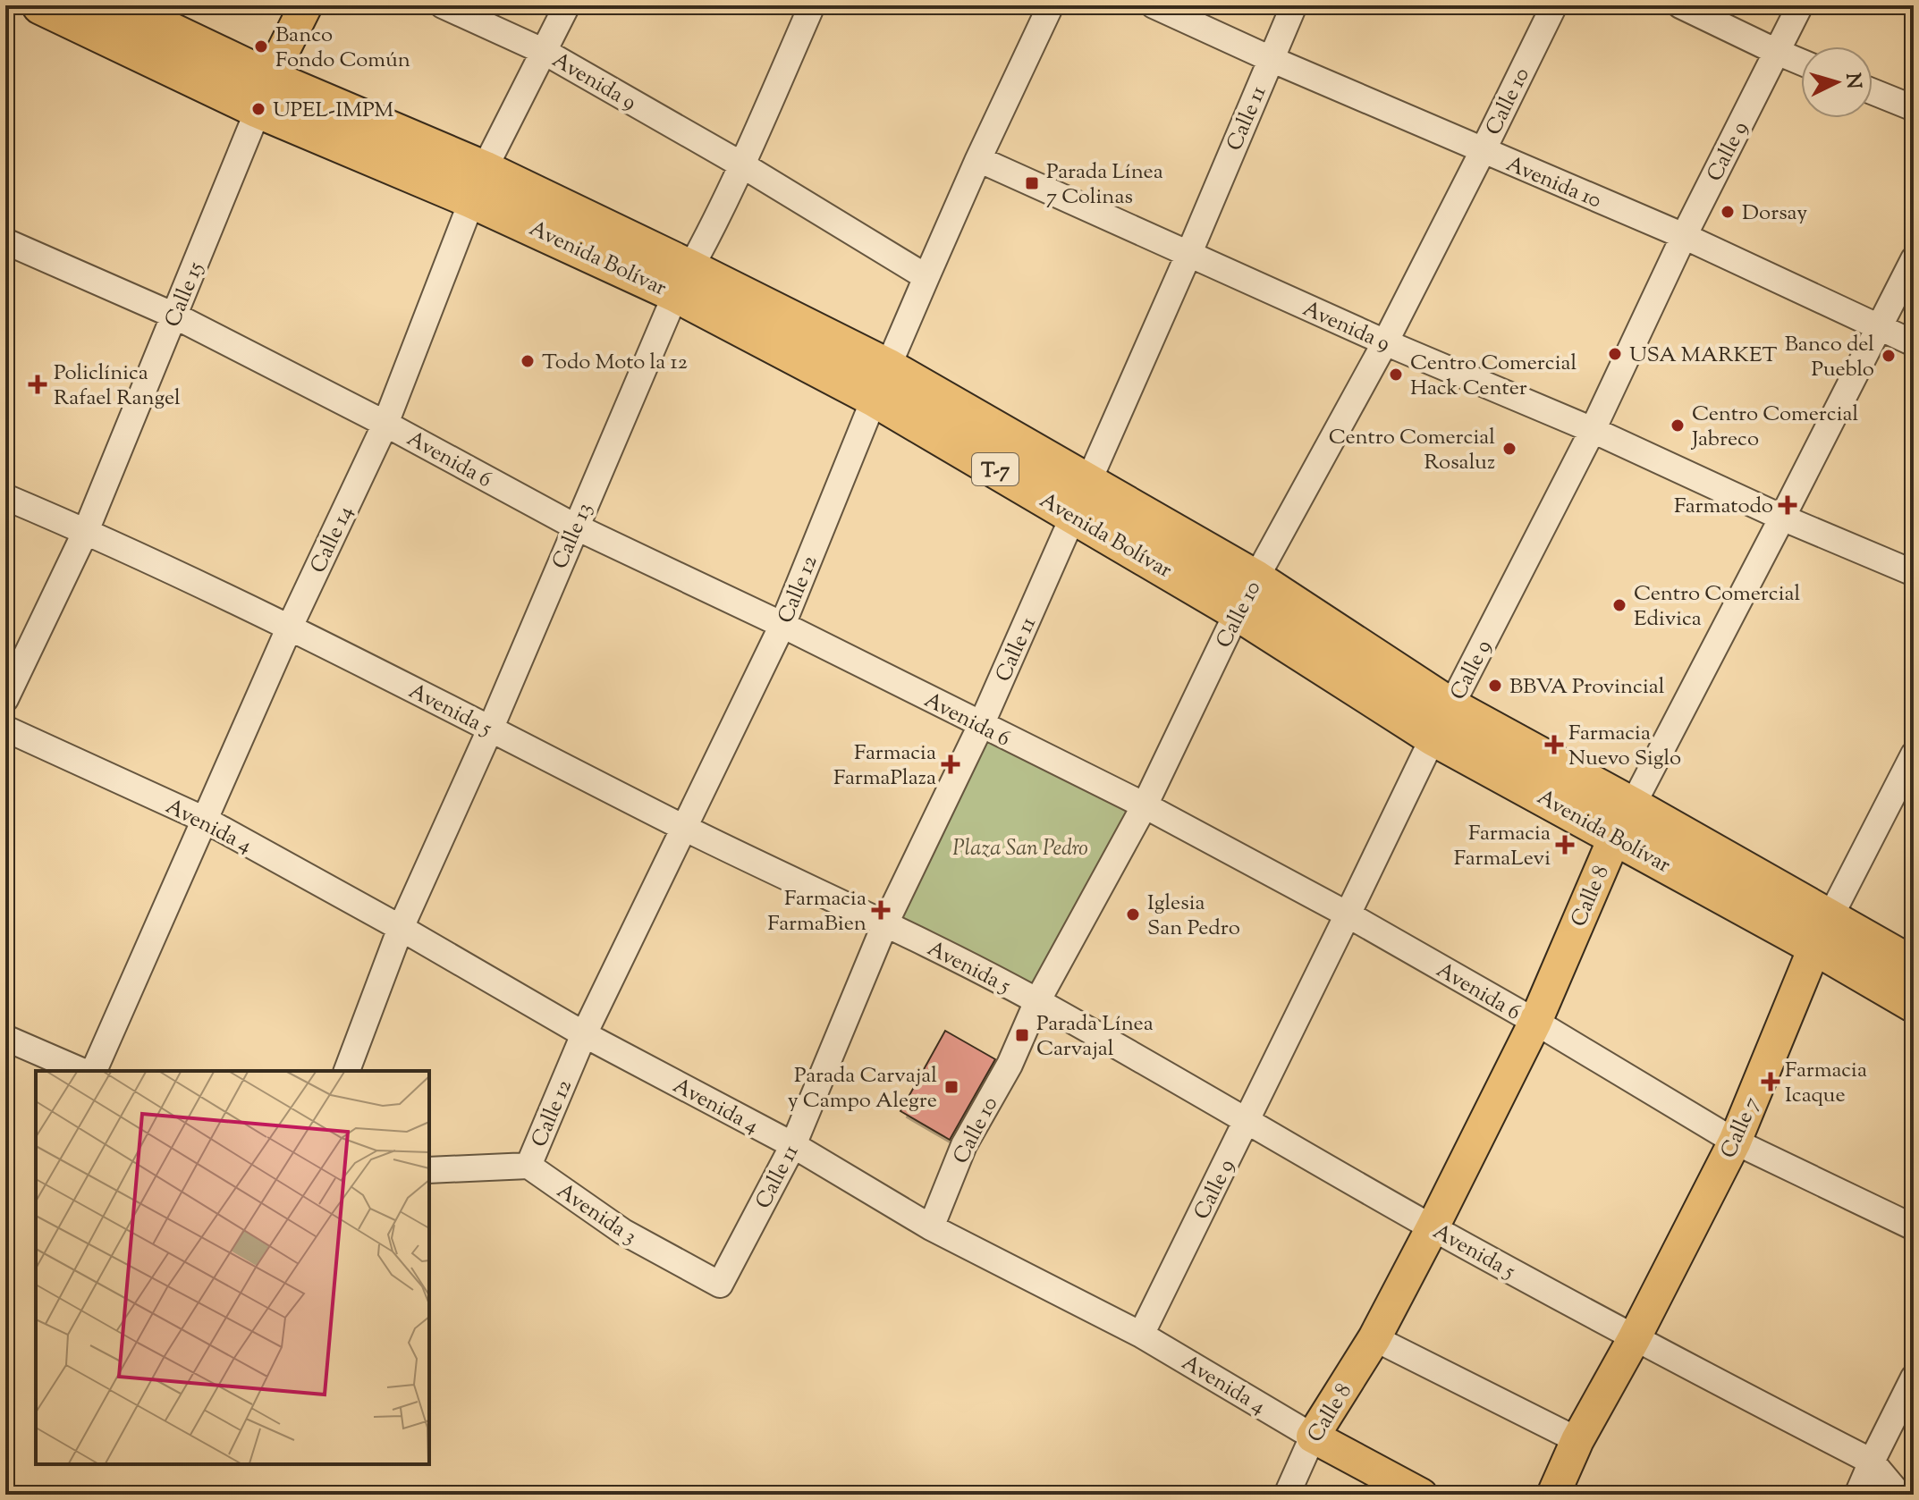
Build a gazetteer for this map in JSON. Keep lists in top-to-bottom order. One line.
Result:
{"streets":{"highway":["Avenida Bolívar","T-7"],"main road":["Calle 15","Avenida 4","Calle 8","Calle 7"],"street":["Avenida 9","Calle 10","Calle 11","Calle 9","Avenida 10","Avenida 6","Calle 13","Calle 14","Calle 12","Avenida 5","Avenida 3"]},"crossings":[["Avenida 9","Calle 10"],["Avenida 9","Calle 11"],["Avenida 9","Calle 9"],["Avenida 9","Calle 13"],["Avenida 9","Calle 14"],["Avenida 9","Calle 12"],["Avenida 9","Calle 8"],["Calle 10","Avenida 10"],["Calle 10","Avenida Bolívar"],["Calle 10","Avenida 6"],["Calle 10","Avenida 5"],["Calle 10","Avenida 4"],["Calle 11","Avenida 10"],["Calle 11","Avenida Bolívar"],["Calle 11","Avenida 6"],["Calle 11","Avenida 5"],["Calle 11","Avenida 4"],["Calle 11","Avenida 3"],["Calle 9","Avenida 10"],["Calle 9","Avenida Bolívar"],["Calle 9","Avenida 6"],["Calle 9","Avenida 5"],["Calle 9","Avenida 4"],["Avenida 10","Calle 8"],["Avenida Bolívar","Calle 15"],["Avenida Bolívar","Calle 13"],["Avenida Bolívar","Calle 14"],["Avenida Bolívar","Calle 12"],["Avenida Bolívar","Calle 8"],["Avenida Bolívar","Calle 7"],["Calle 15","Avenida 6"],["Calle 15","Avenida 5"],["Avenida 6","Calle 13"],["Avenida 6","Calle 14"],["Avenida 6","Calle 12"],["Avenida 6","Calle 8"],["Avenida 6","Calle 7"],["Calle 13","Avenida 5"],["Calle 13","Avenida 4"],["Calle 14","Avenida 5"],["Calle 14","Avenida 4"],["Calle 12","Avenida 5"],["Calle 12","Avenida 4"],["Calle 12","Avenida 3"],["Avenida 5","Calle 8"],["Avenida 5","Calle 7"],["Avenida 4","Calle 8"]],"parks":["Plaza San Pedro"],"places":{"other":["Banco Fondo Común","UPEL-IMPM","Dorsay","USA MARKET","Banco del Pueblo","Todo Moto la 12","Centro Comercial Hack Center","Centro Comercial Jabreco","Centro Comercial Rosaluz","Centro Comercial Edivica","BBVA Provincial","Iglesia San Pedro"],"transit":["Parada Línea 7 Colinas","Parada Línea Carvajal","Parada Carvajal y Campo Alegre"],"health":["Policlínica Rafael Rangel","Farmatodo","Farmacia Nuevo Siglo","Farmacia FarmaPlaza","Farmacia FarmaLevi","Farmacia FarmaBien","Farmacia Icaque"]},"north":"right"}
